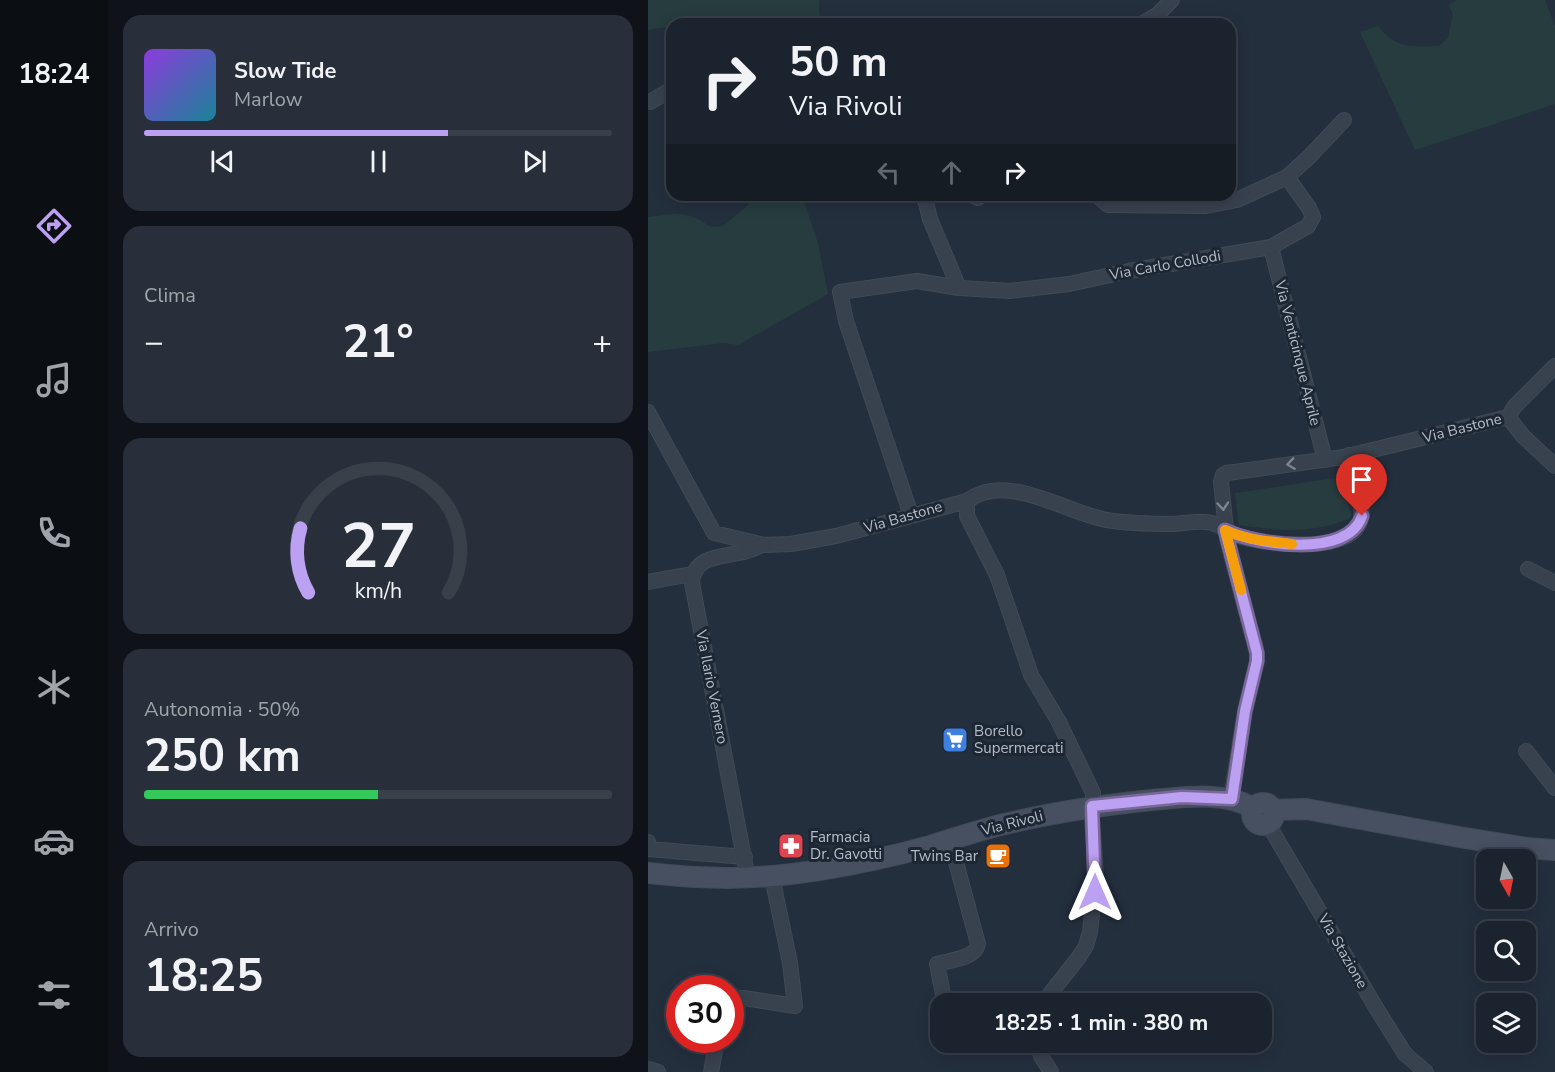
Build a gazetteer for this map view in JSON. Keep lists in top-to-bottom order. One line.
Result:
{"streets":{"street":["Via Carlo Collodi","Via Venticinque Aprile","Via Bastone","Via Ilario Vernero","Via Rivoli","Via Stazione"]},"crossings":[["Via Carlo Collodi","Via Venticinque Aprile"],["Via Carlo Collodi","Via Bastone"],["Via Venticinque Aprile","Via Bastone"],["Via Ilario Vernero","Via Rivoli"],["Via Rivoli","Via Stazione"]],"places":{"supermarket":["Borello Supermercati"],"pharmacy":["Farmacia Dr. Gavotti"],"cafe":["Twins Bar"]},"north":"bottom","page":{"tabs":"18:24","turn":["50 m","Via Rivoli"],"song":["Slow Tide","Marlow"],"tile":["Clima",["Autonomia · 50%","250 km"],["Arrivo","18:25"]],"heat":["−","21°","+"],"limit":"30","trip":"18:25 · 1 min · 380 m","gauge":["27","km/h"]}}
